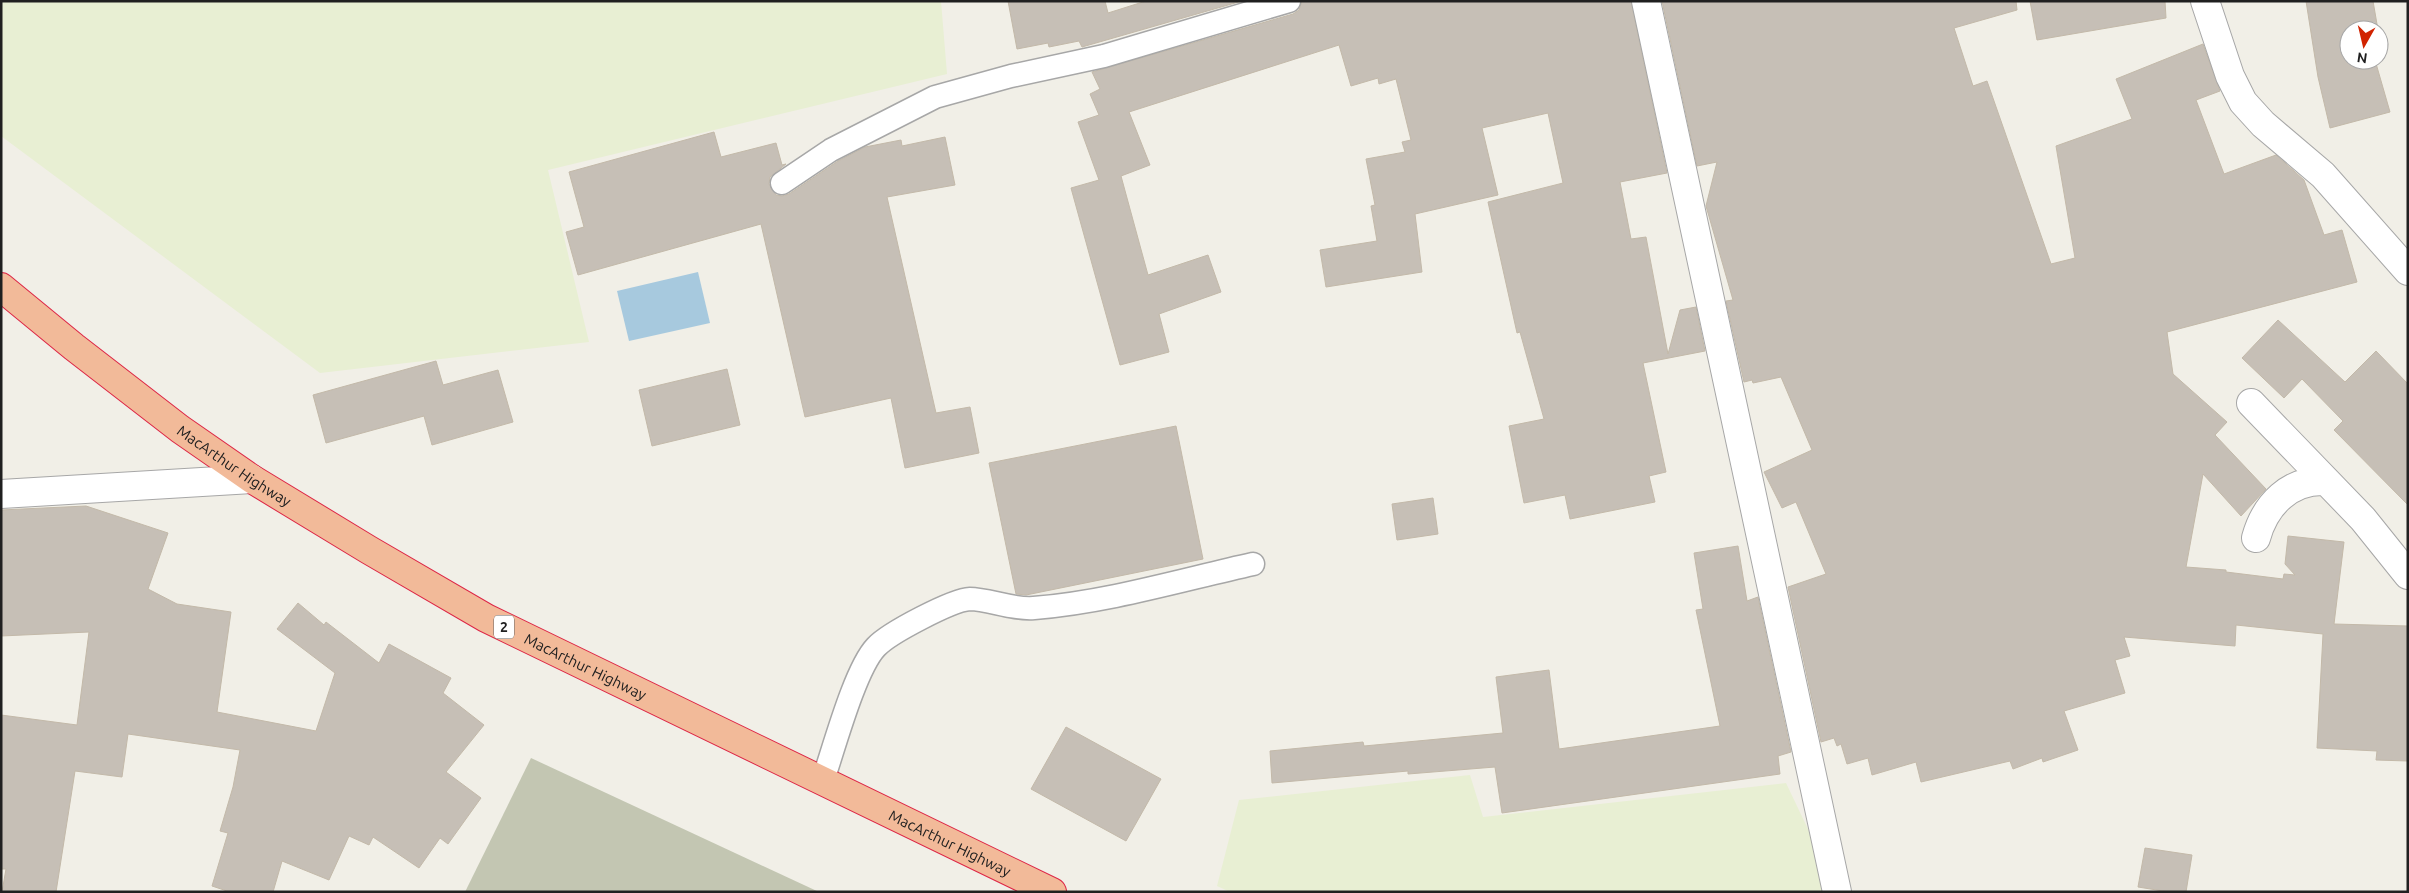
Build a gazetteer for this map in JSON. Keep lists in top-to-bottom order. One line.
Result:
{"streets":{"highway":["MacArthur Highway","2"]},"north":"bottom"}
